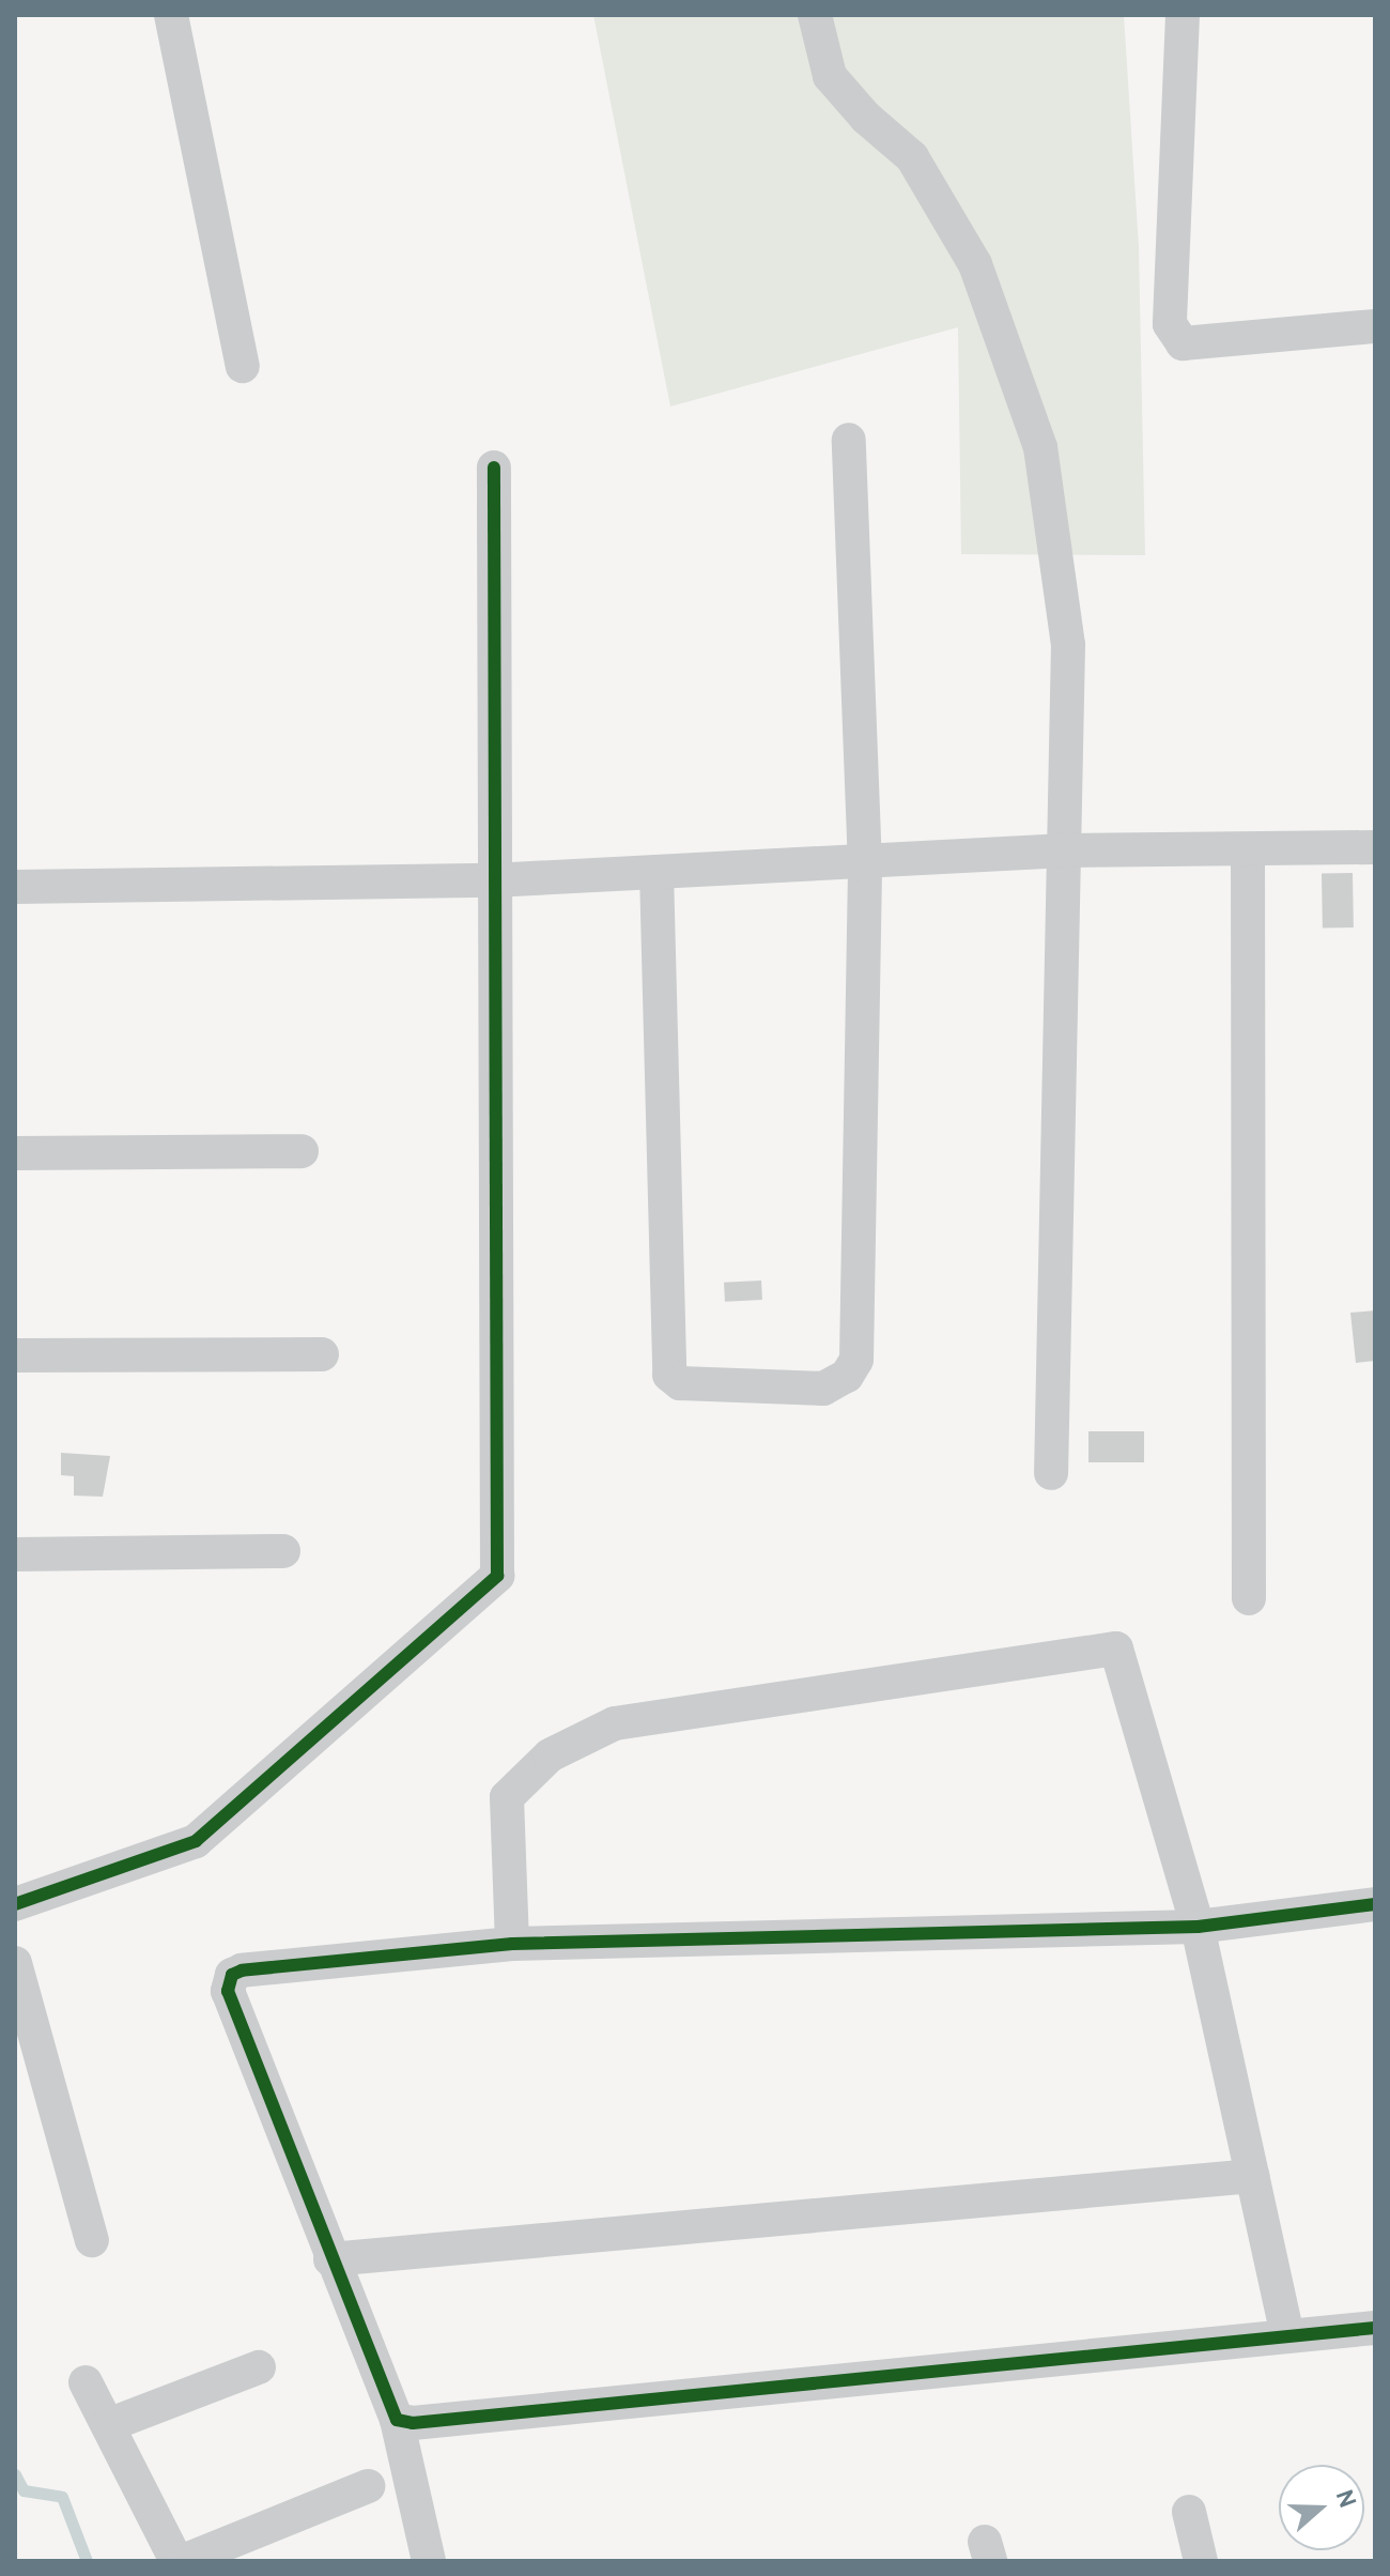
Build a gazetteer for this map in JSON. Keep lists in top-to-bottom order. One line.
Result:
{"north":"right"}
